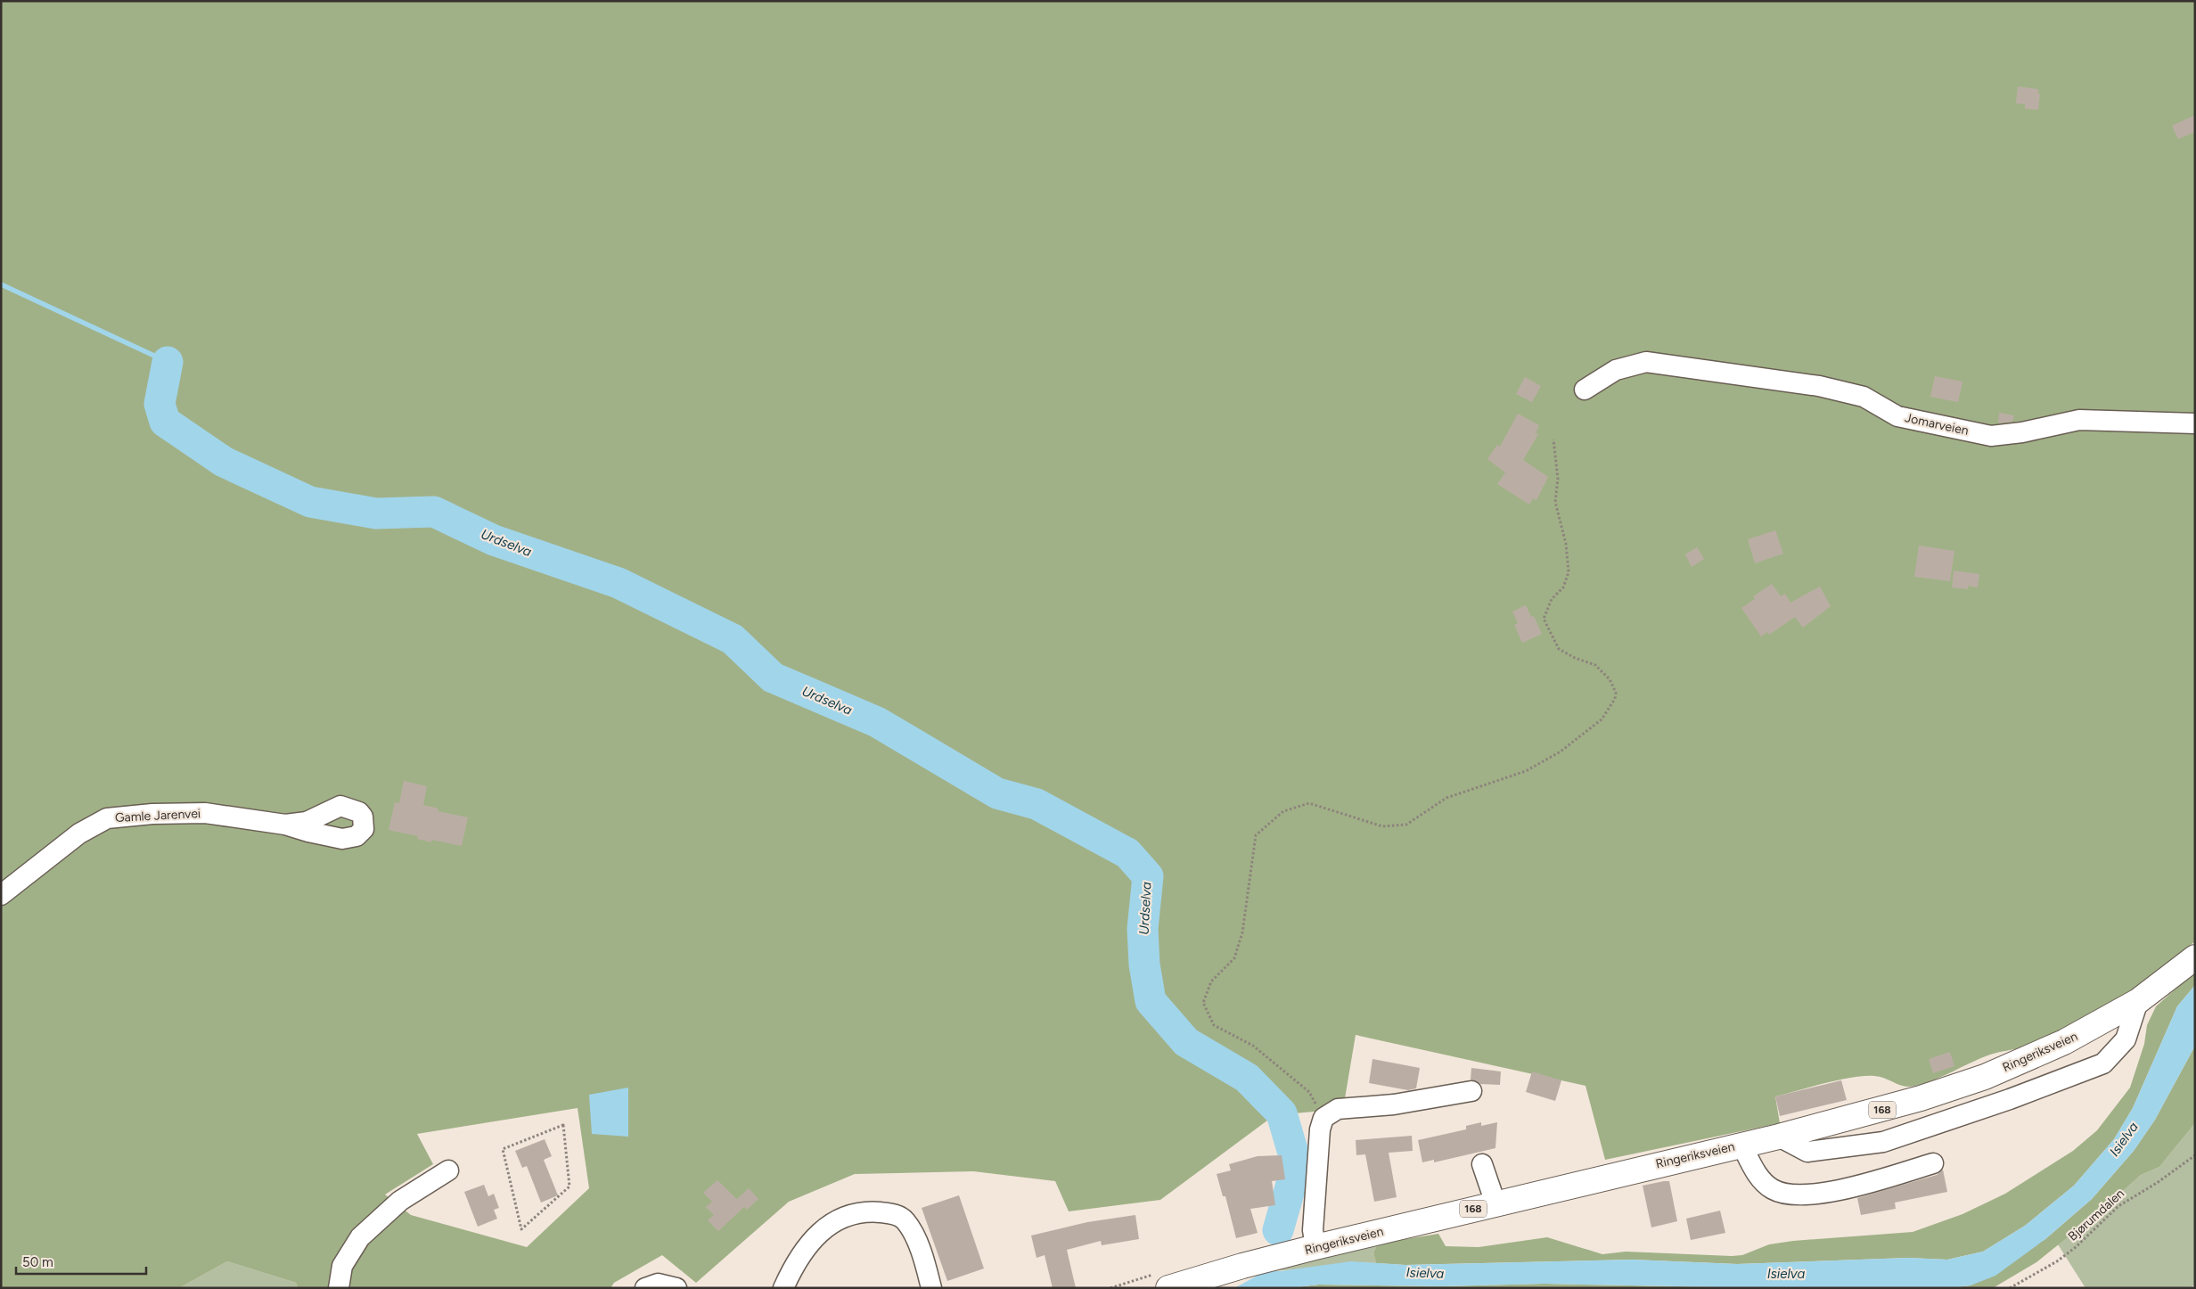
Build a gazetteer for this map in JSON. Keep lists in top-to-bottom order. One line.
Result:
{"streets":{"main road":["Ringeriksveien","168"],"street":["Jomarveien","Gamle Jarenvei"],"path":["Bjørumdalen"]},"water":["Urdselva","Isielva"],"scale_bar":"50 m"}
